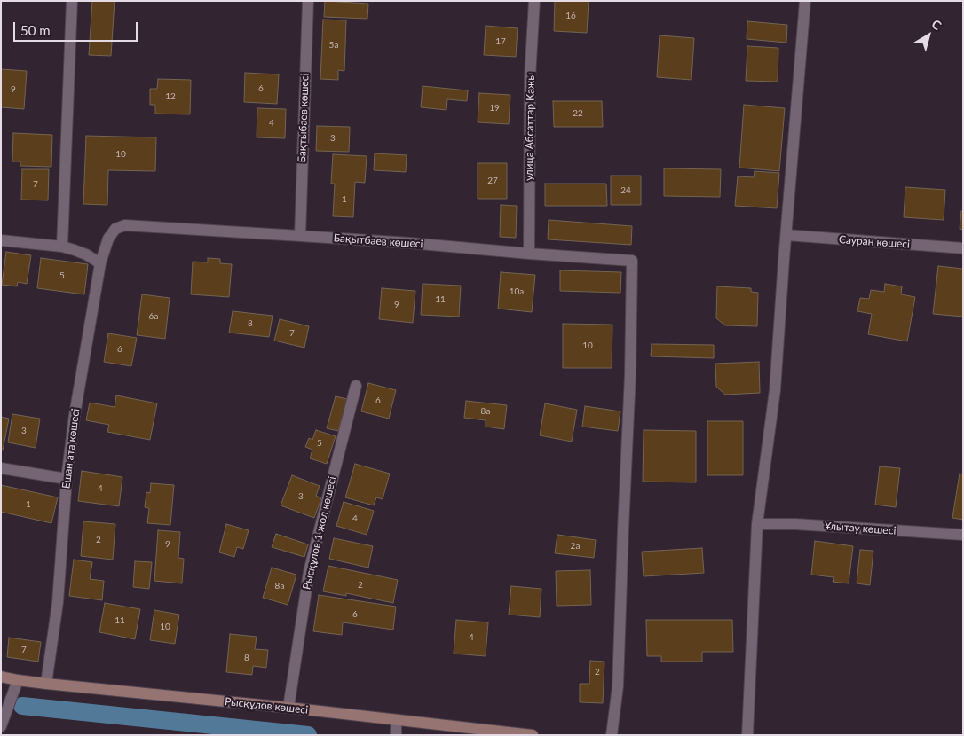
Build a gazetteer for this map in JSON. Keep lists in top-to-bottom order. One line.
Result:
{"streets":{"street":["Бақтыбаев көшесі","улица Абсаттар Кажы","Бақытбаев көшесі","Сауран көшесі","Ешан ата көшесі","Ұлытау көшесі","Рысқұлов 1 жол көшесі","Рысқұлов көшесі"]},"crossings":[["Бақтыбаев көшесі","Бақытбаев көшесі"],["улица Абсаттар Кажы","Бақытбаев көшесі"],["Бақытбаев көшесі","Ешан ата көшесі"],["Ешан ата көшесі","Рысқұлов көшесі"],["Рысқұлов 1 жол көшесі","Рысқұлов көшесі"]],"house_numbers":["16","17","5а","6","9","12","19","22","4","3","10","27","7","24","1","5","10а","11","9","6а","8","7","10","6","6","8а","3","5","4","3","1","4","2","9","2а","2","8а","6","11","10","4","7","8","2"],"scale_bar":"50 m","north":"top right"}
